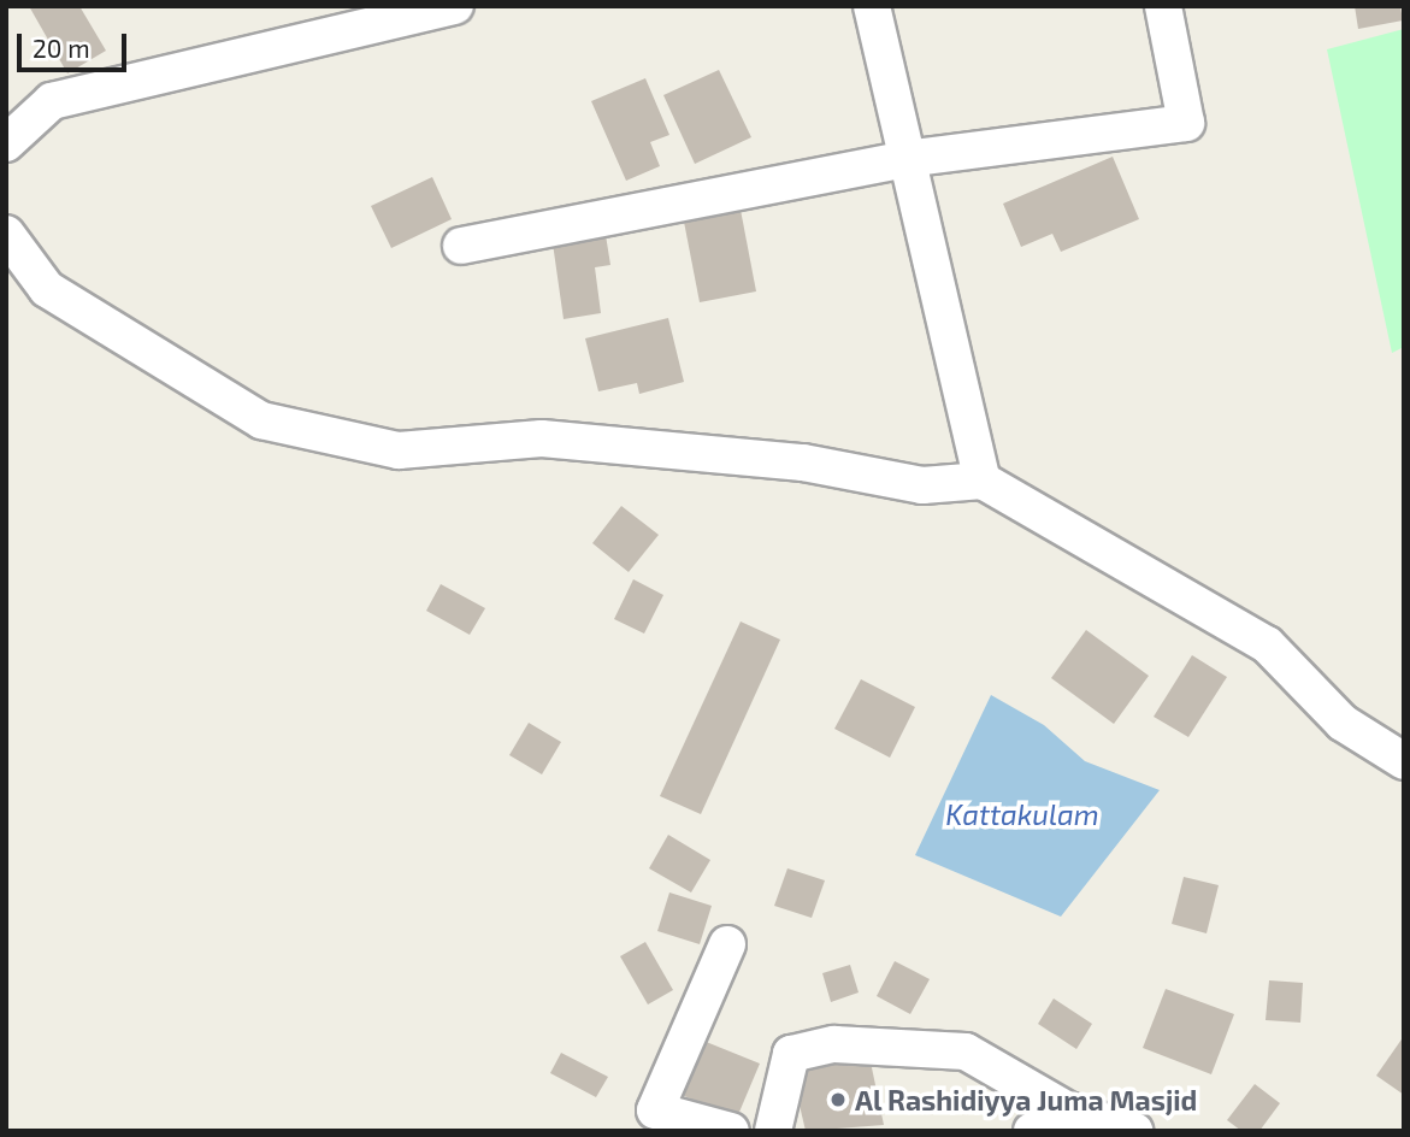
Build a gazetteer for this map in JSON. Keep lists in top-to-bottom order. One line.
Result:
{"water":["Kattakulam"],"places":["Al Rashidiyya Juma Masjid"],"scale_bar":"20 m"}
